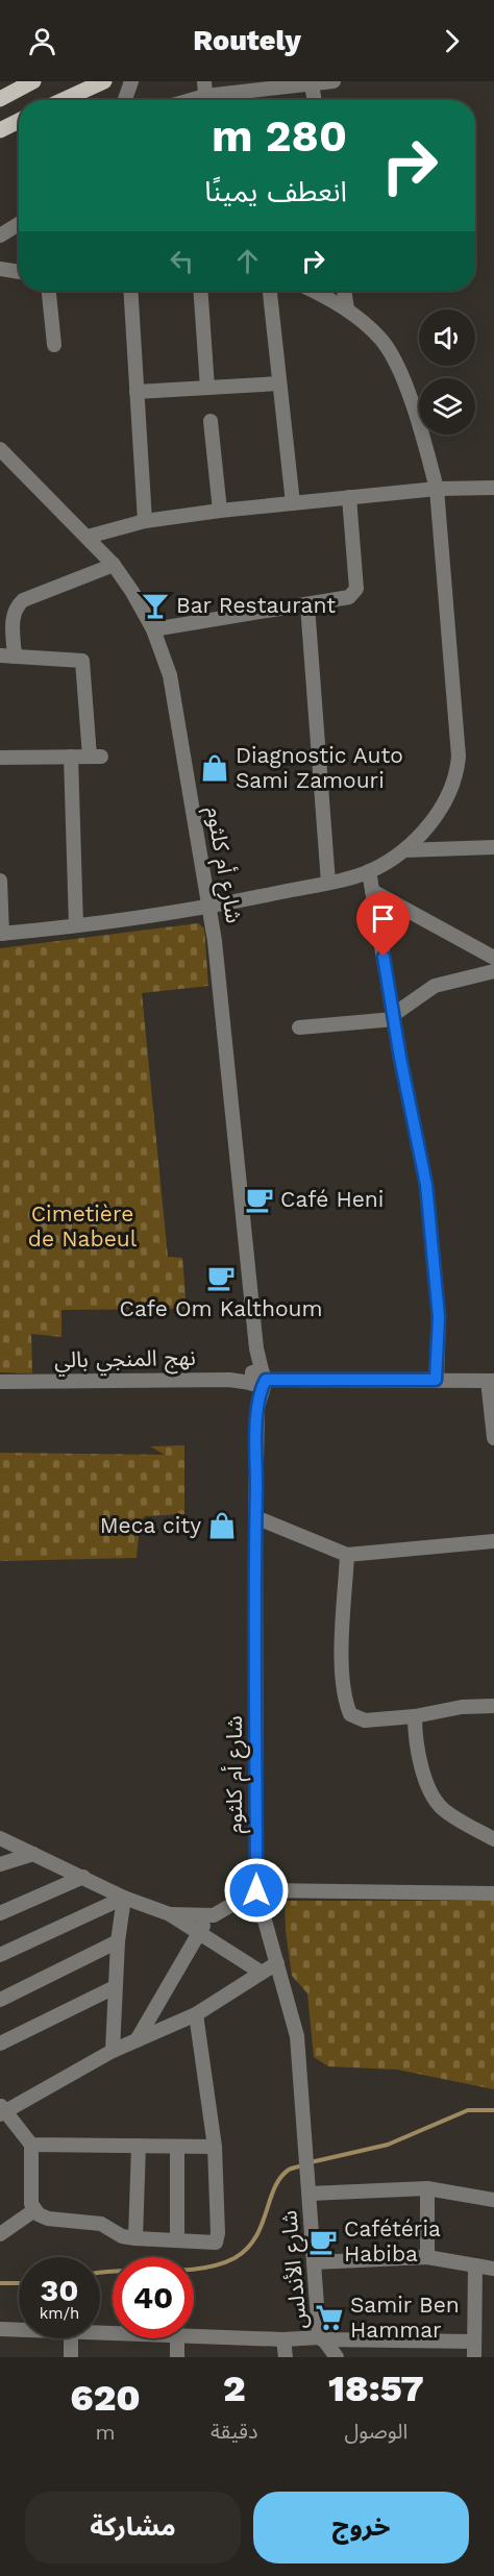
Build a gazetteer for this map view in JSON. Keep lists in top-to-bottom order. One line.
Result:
{"streets":{"street":["شارع أم كلثوم","نهج المنجي بالي","شارع الأندلس"]},"crossings":[["شارع أم كلثوم","نهج المنجي بالي"],["شارع أم كلثوم","شارع الأندلس"]],"parks":["Cimetière de Nabeul"],"places":{"bar":["Bar Restaurant"],"shop":["Diagnostic Auto Sami Zamouri","Meca city"],"cafe":["Café Heni","Cafe Om Kalthoum","Cafétéria Habiba"],"supermarket":["Samir Ben Hammar"]},"page":{"header":"Routely","turn":["280 m","انعطف يمينًا"],"speed":"30 km/h","limit":"40","eta":["18:57","الوصول","2","دقيقة","620","m"],"buttons":["خروج","مشاركة"]}}
